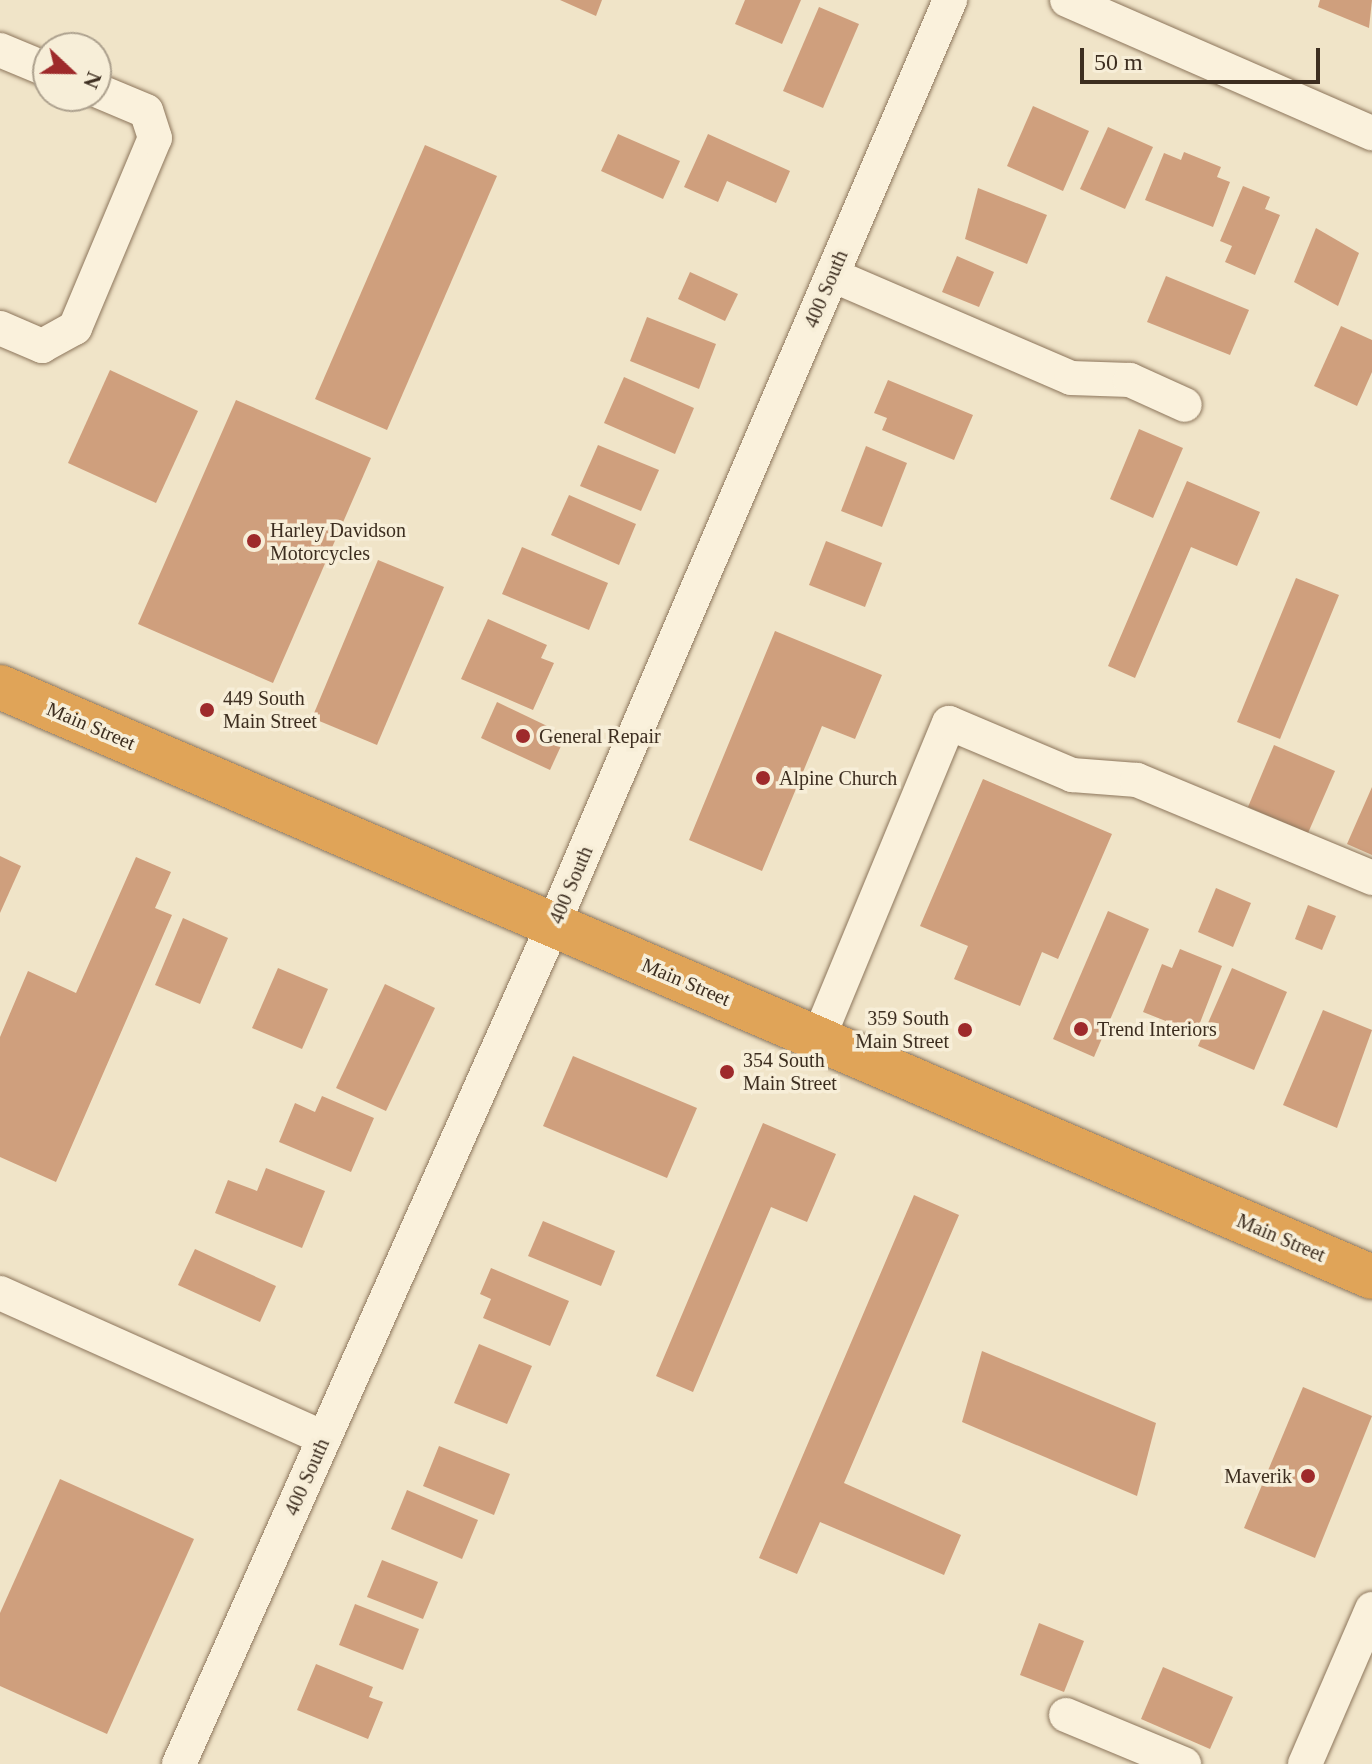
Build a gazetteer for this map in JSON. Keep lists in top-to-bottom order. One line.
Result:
{"streets":{"highway":["Main Street"],"street":["400 South"]},"crossings":[["400 South","Main Street"]],"places":["Harley Davidson Motorcycles","449 South Main Street","General Repair","Alpine Church","Trend Interiors","359 South Main Street","354 South Main Street","Maverik"],"scale_bar":"50 m","north":"right"}
